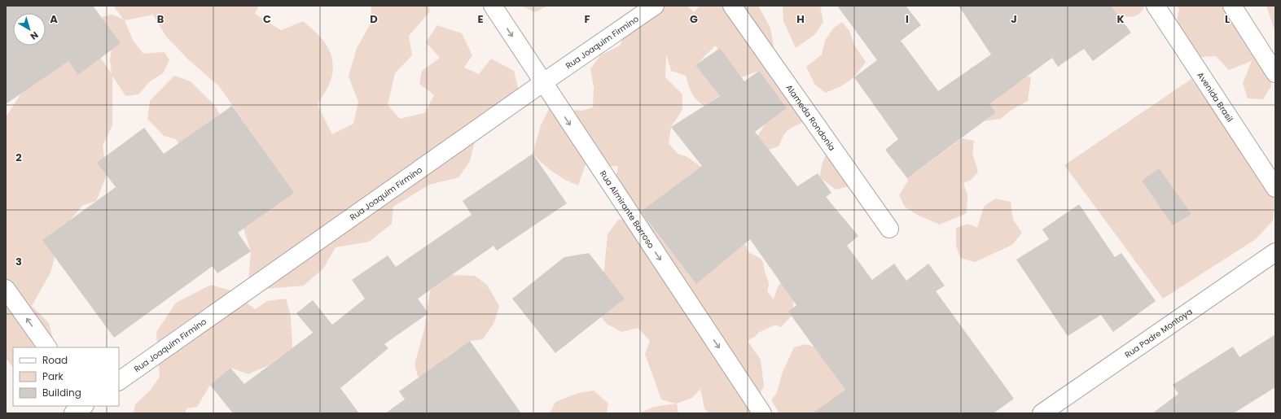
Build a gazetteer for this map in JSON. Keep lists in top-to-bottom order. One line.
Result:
{"streets":{"street":["Rua Joaquim Firmino","Avenida Brasil","Alameda Rondonia","Rua Almirante Barroso","Rua Padre Montoya"]},"crossings":[["Rua Joaquim Firmino","Rua Almirante Barroso"]],"one_way":["Rua Almirante Barroso"],"legend":["Road","Park","Building"],"north":"bottom right","grid":{"columns":["A","B","C","D","E","F","G","H","I","J","K","L"],"rows":["2","3"]}}
